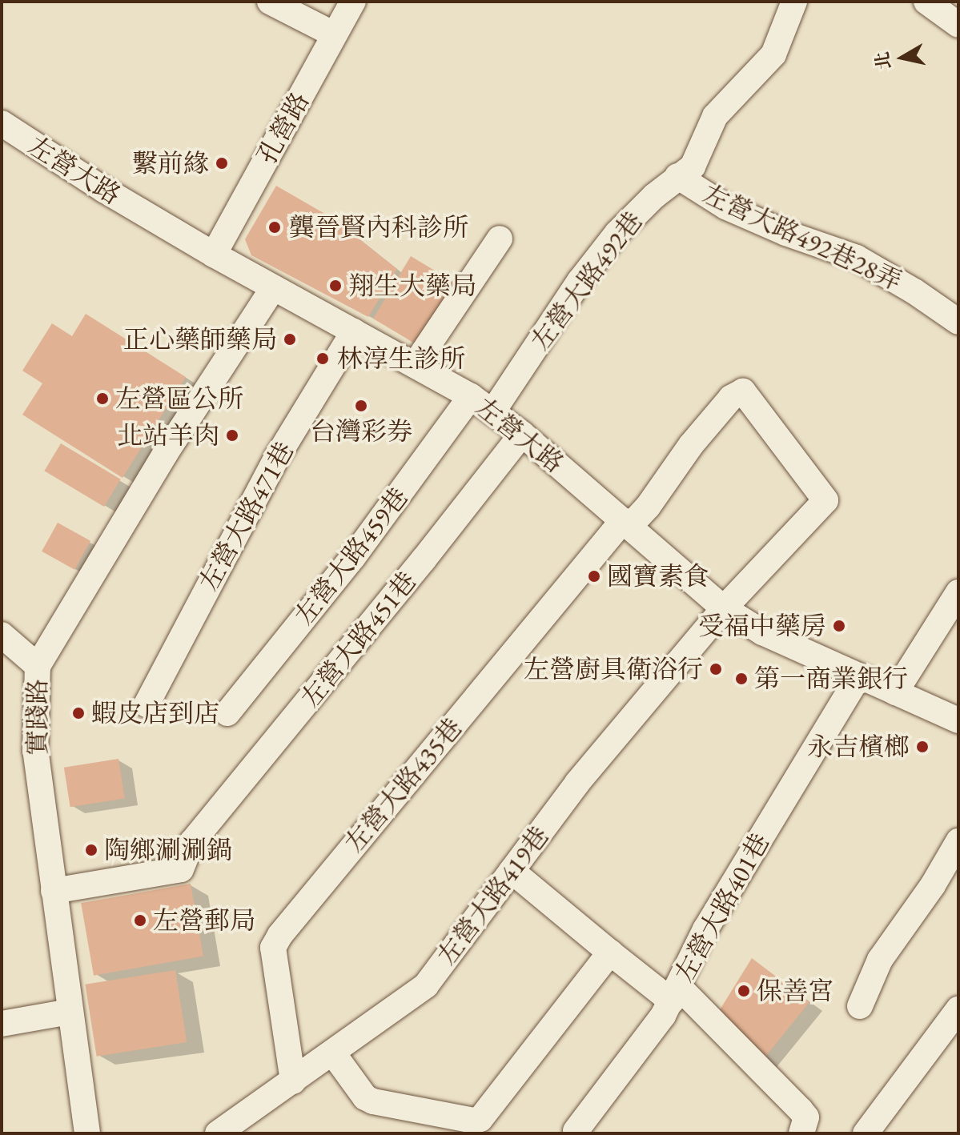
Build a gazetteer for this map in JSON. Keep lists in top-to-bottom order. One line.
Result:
{"streets":{"street":["孔營路","左營大路","左營大路492巷28弄","左營大路492巷","左營大路471巷","左營大路459巷","左營大路451巷","實踐路","左營大路435巷","左營大路419巷","左營大路401巷"]},"crossings":[["孔營路","左營大路"],["左營大路","左營大路492巷"],["左營大路","左營大路471巷"],["左營大路","左營大路459巷"],["左營大路","左營大路451巷"],["左營大路","實踐路"],["左營大路","左營大路435巷"],["左營大路","左營大路419巷"],["左營大路","左營大路401巷"],["左營大路492巷28弄","左營大路492巷"],["左營大路451巷","實踐路"],["左營大路435巷","左營大路419巷"]],"places":["繫前緣","龔晉賢內科診所","翔生大藥局","正心藥師藥局","林淳生診所","左營區公所","台灣彩券","北站羊肉","國寶素食","受福中藥房","左營廚具衛浴行","第一商業銀行","蝦皮店到店","永吉檳榔","陶鄉涮涮鍋","左營郵局","保善宮"],"north":"left"}
